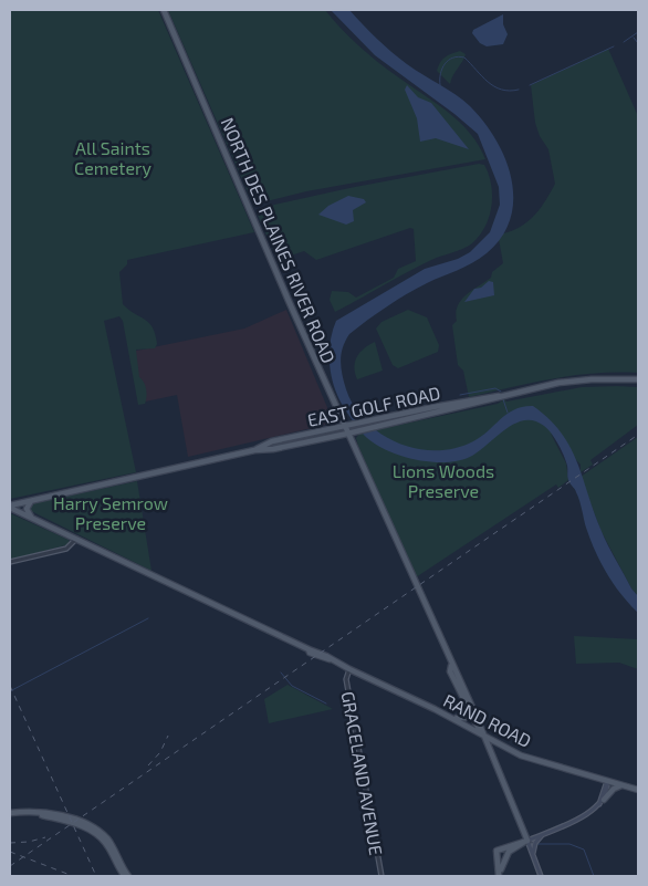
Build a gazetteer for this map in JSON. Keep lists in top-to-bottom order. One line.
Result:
{"streets":{"main road":["NORTH DES PLAINES RIVER ROAD","EAST GOLF ROAD","RAND ROAD"],"street":["GRACELAND AVENUE"]},"crossings":[["NORTH DES PLAINES RIVER ROAD","EAST GOLF ROAD"],["EAST GOLF ROAD","RAND ROAD"],["RAND ROAD","GRACELAND AVENUE"]],"parks":["All Saints Cemetery","Lions Woods Preserve","Harry Semrow Preserve"]}
